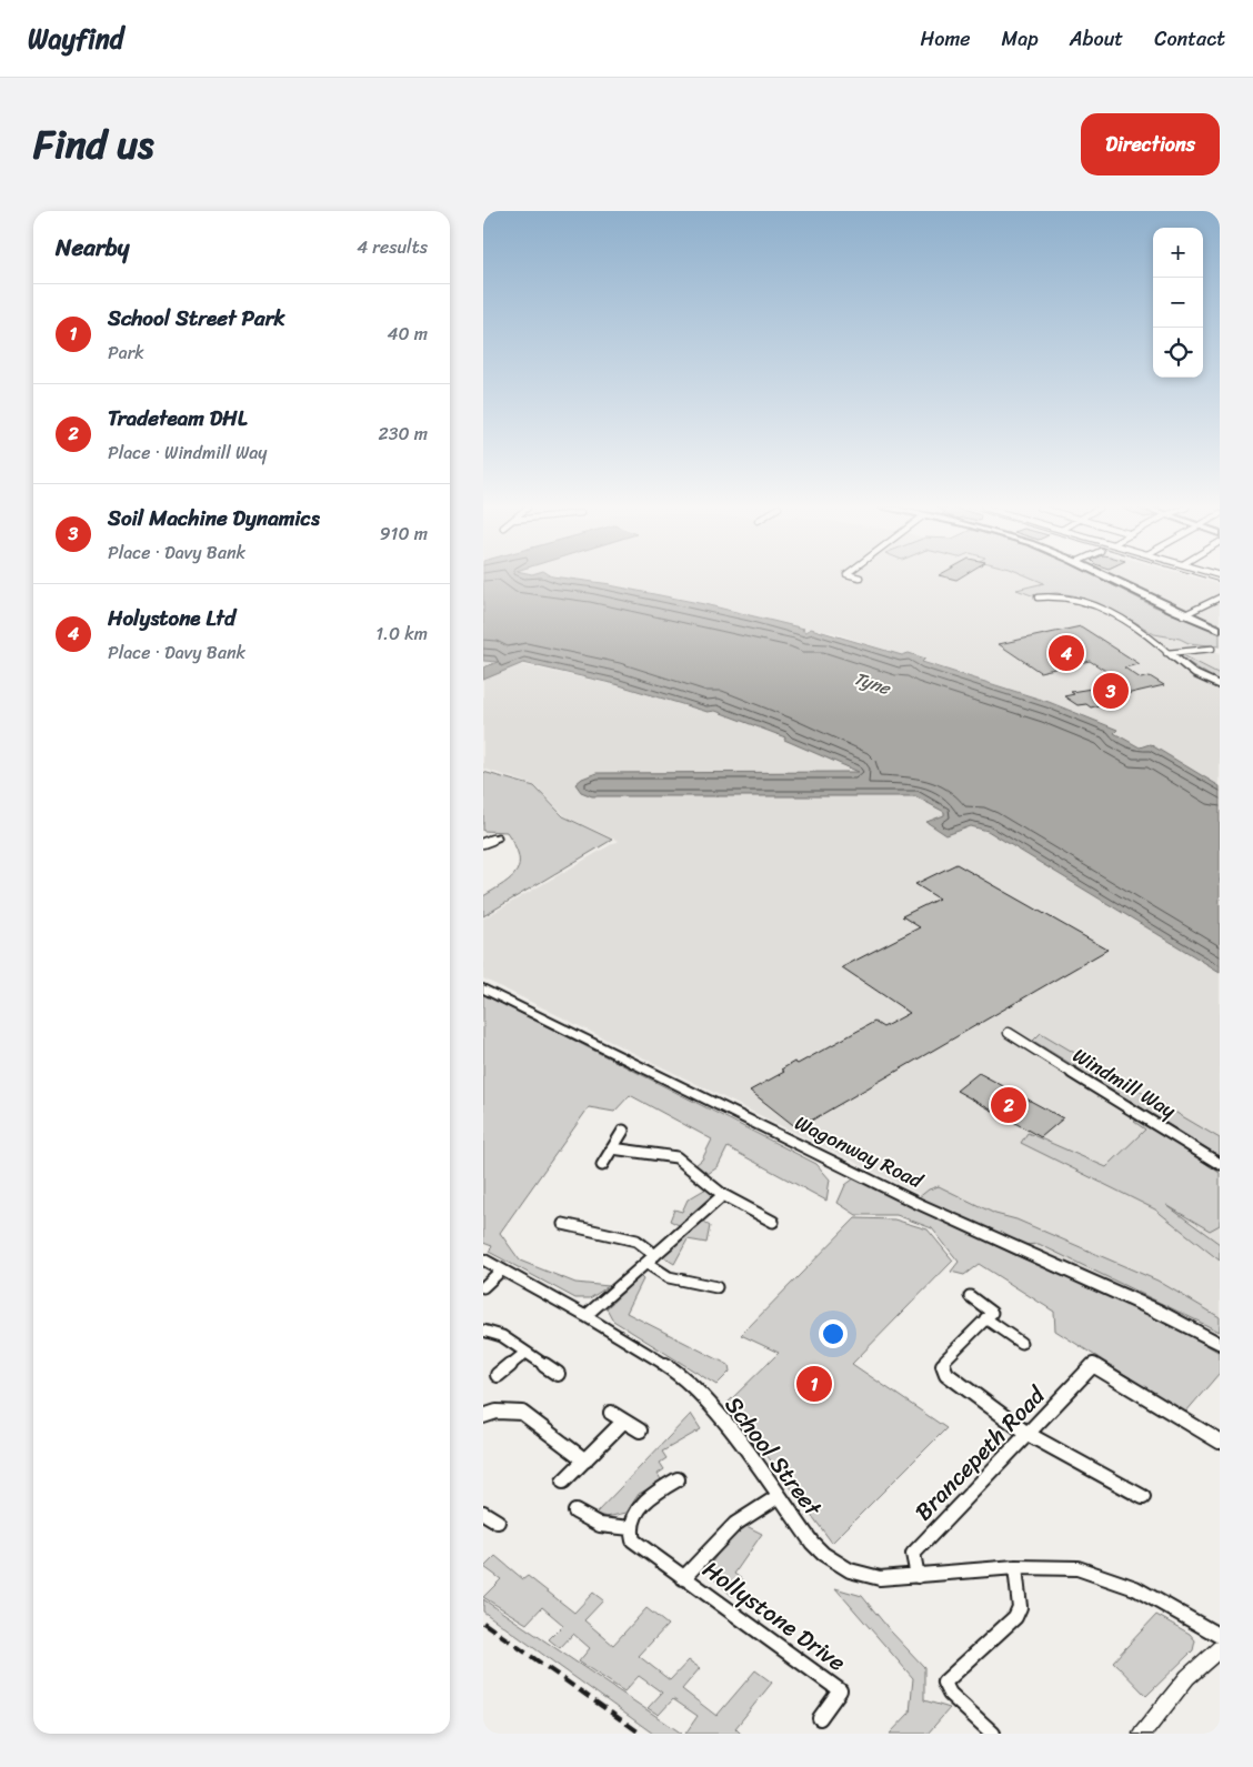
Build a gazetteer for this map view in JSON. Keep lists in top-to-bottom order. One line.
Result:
{"streets":{"main road":["Wagonway Road"],"street":["Windmill Way","Brancepeth Road","School Street","Hollystone Drive"]},"crossings":[["Brancepeth Road","School Street"],["School Street","Hollystone Drive"]],"water":["Tyne"],"page":{"header":"Wayfind","nav":["Home","Map","About","Contact"],"title":"Find us","buttons":"Directions","heading":["Nearby","4 results"],"map_buttons":["+","−"],"list":[{"mark":"1","name":"School Street Park","note":"Park","value":"40 m"},{"mark":"2","name":"Tradeteam DHL","note":"Place · Windmill Way","value":"230 m"},{"mark":"3","name":"Soil Machine Dynamics","note":"Place · Davy Bank","value":"910 m"},{"mark":"4","name":"Holystone Ltd","note":"Place · Davy Bank","value":"1.0 km"}],"pins":["4","3","2","1"]}}
